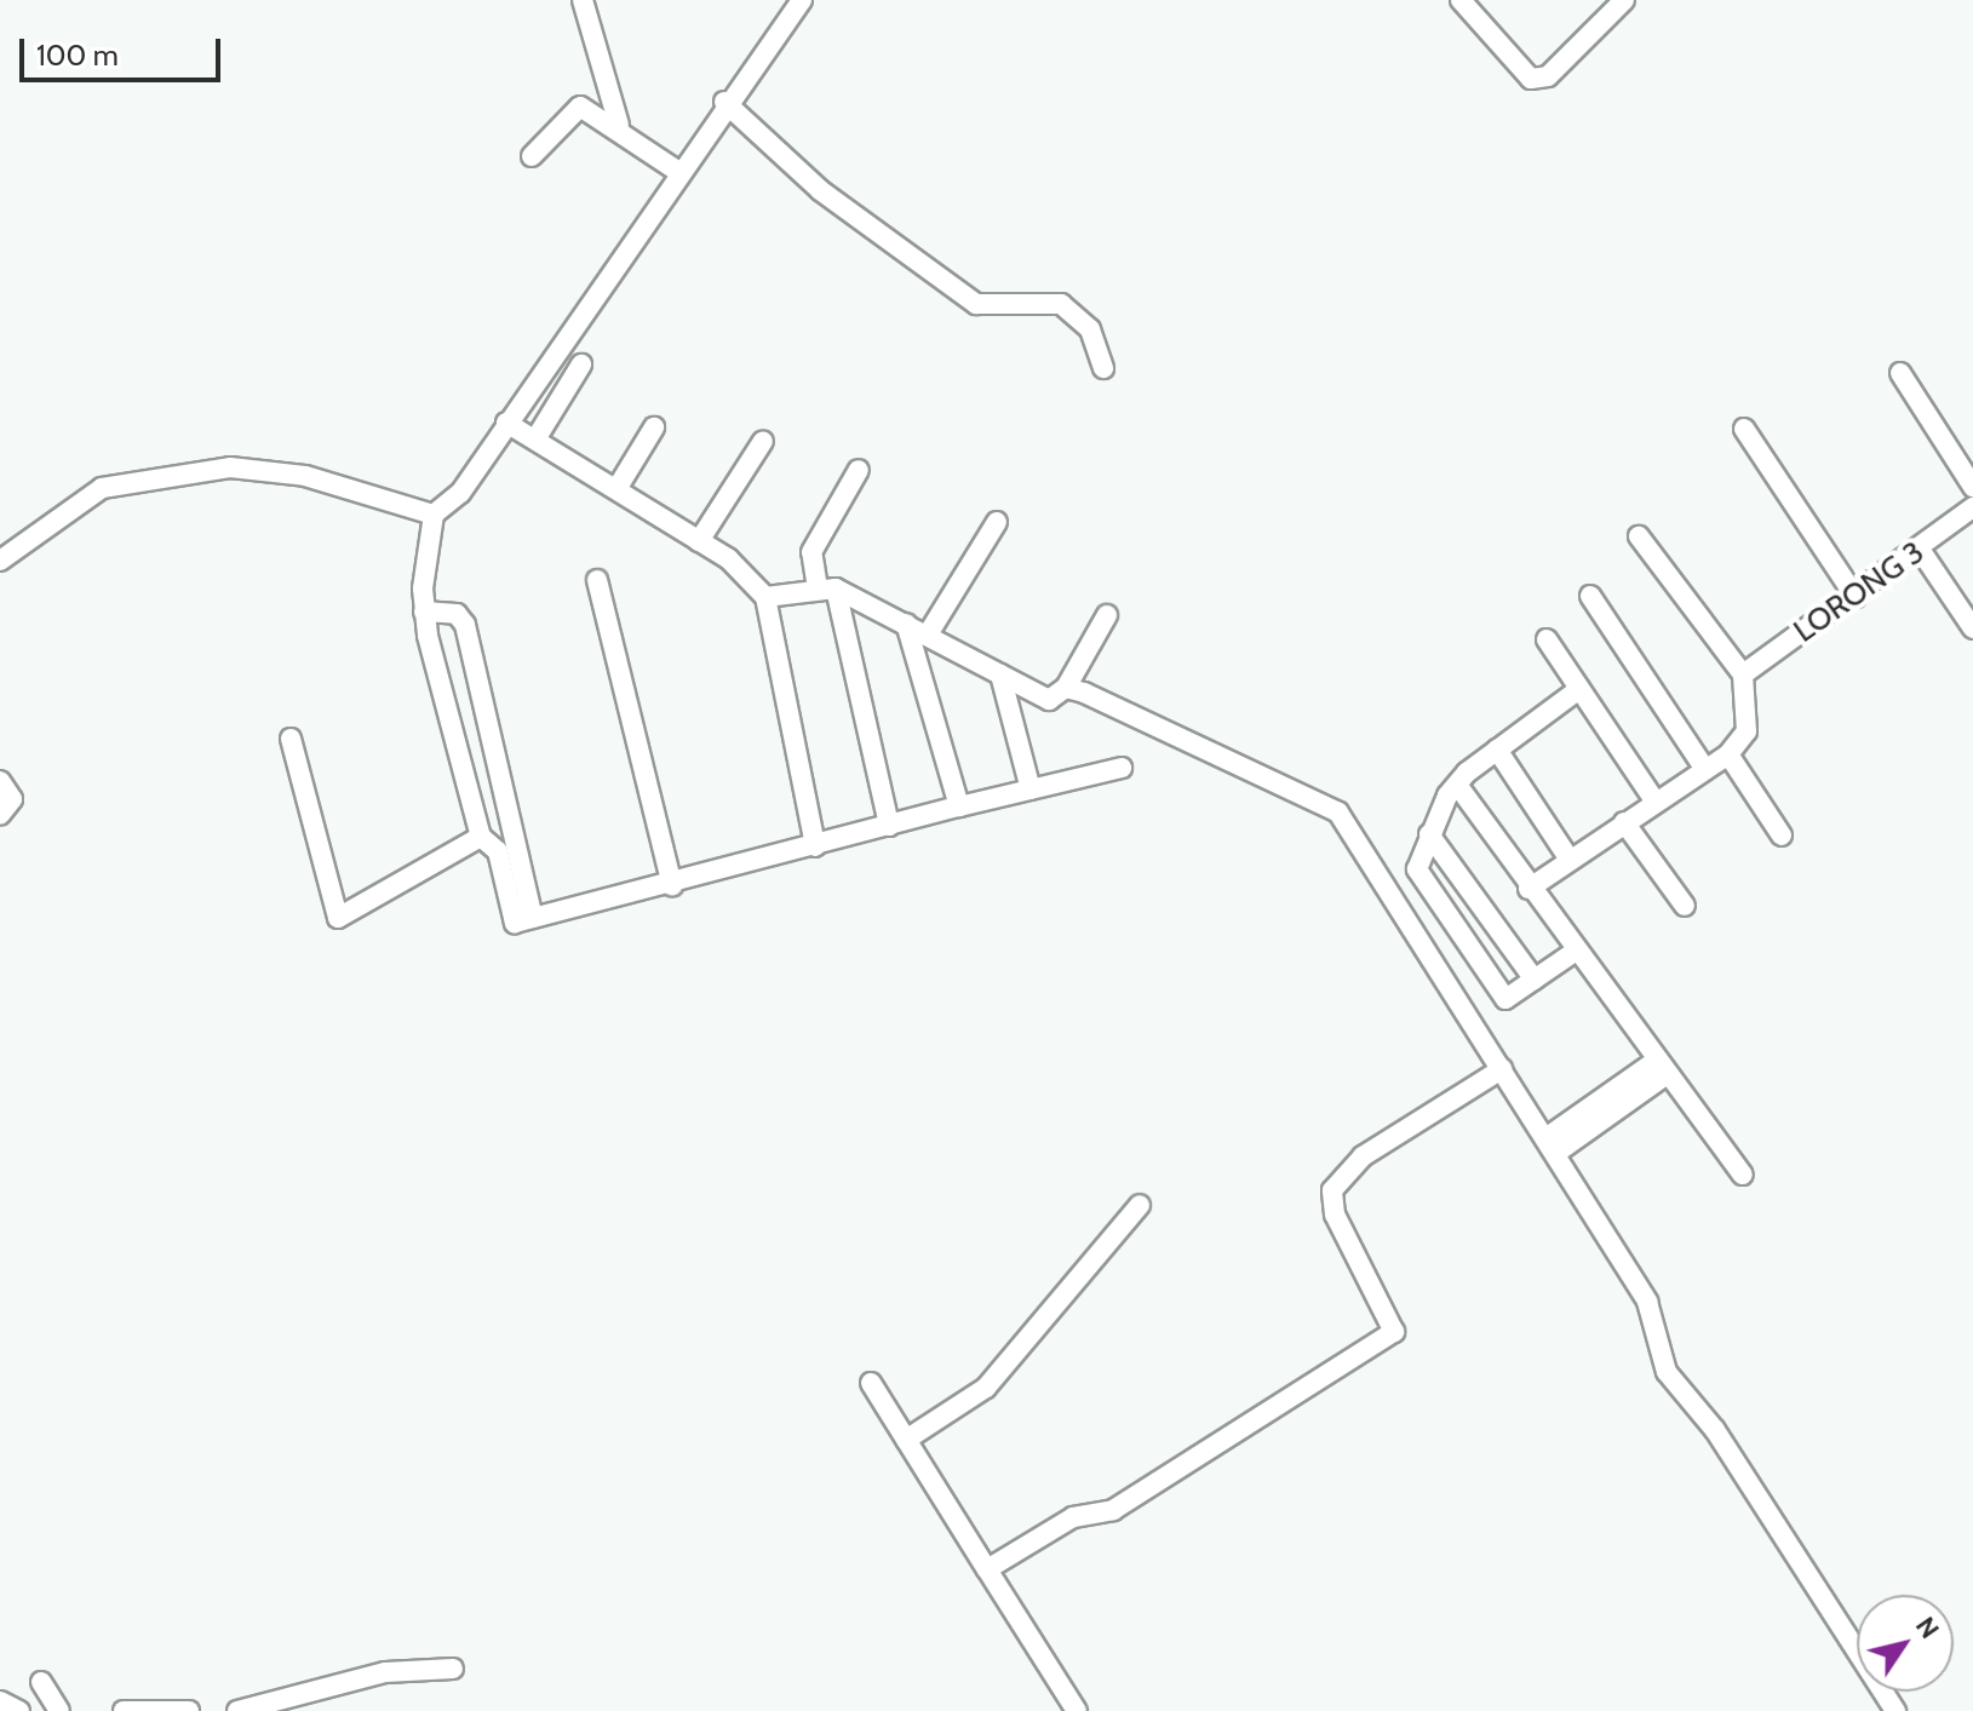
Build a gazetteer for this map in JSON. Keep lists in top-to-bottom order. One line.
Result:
{"streets":{"street":["LORONG 3"]},"scale_bar":"100 m","north":"top right"}
